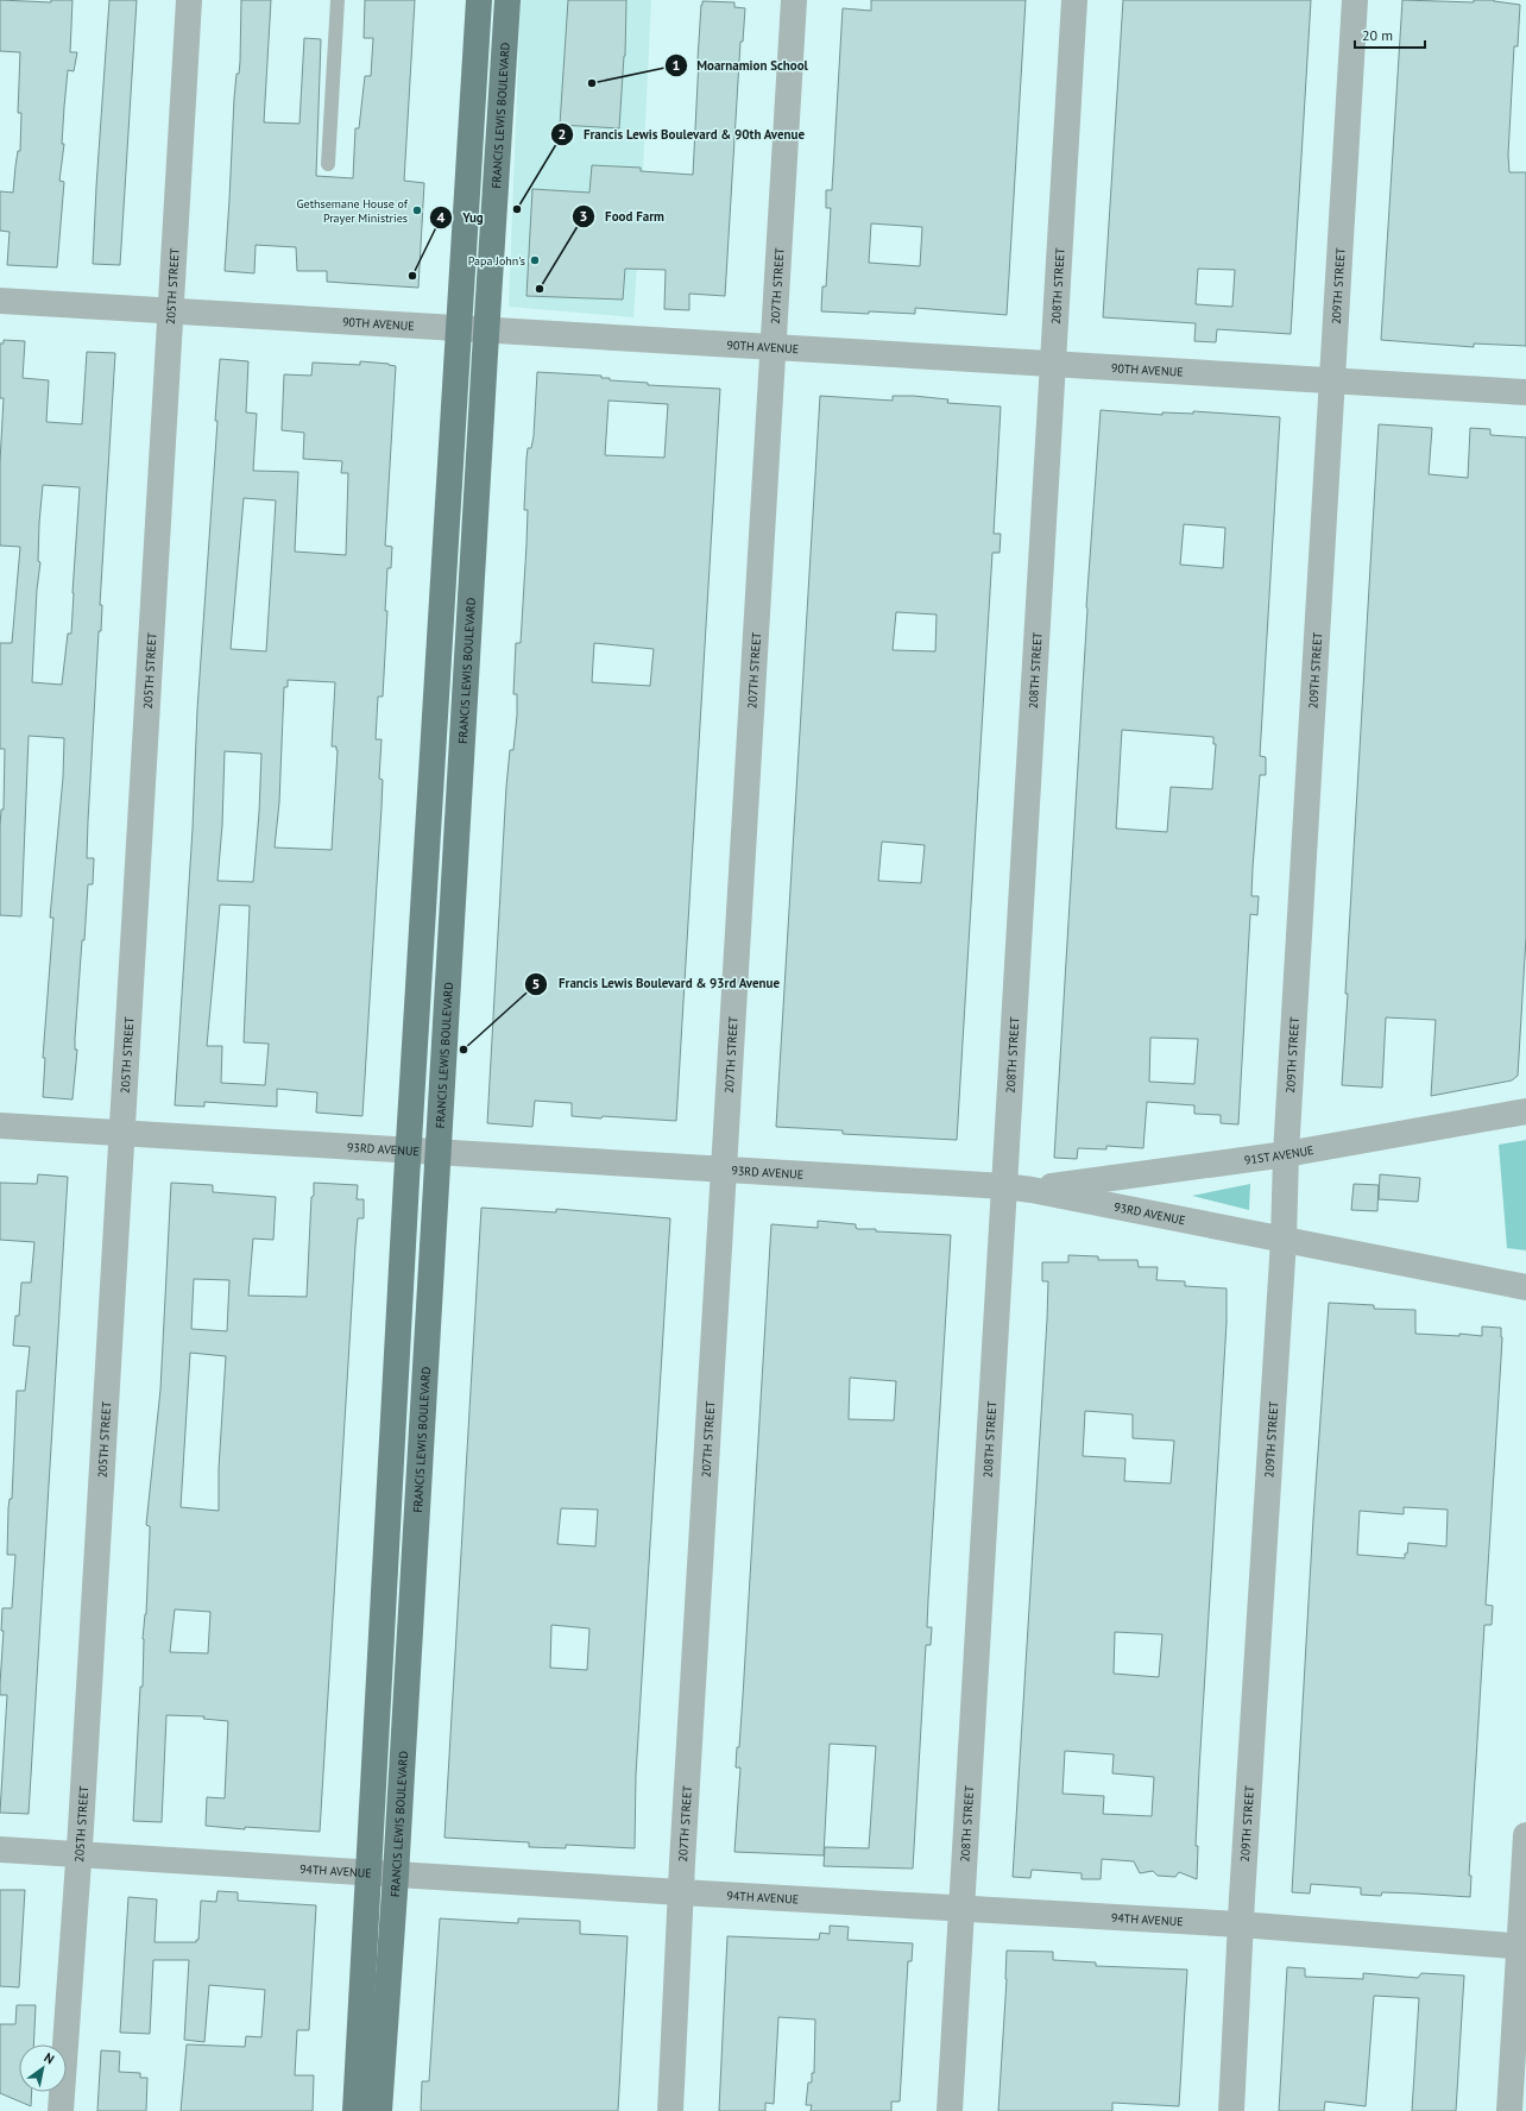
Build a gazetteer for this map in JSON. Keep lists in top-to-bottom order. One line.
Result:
{"streets":{"main road":["FRANCIS LEWIS BOULEVARD"],"street":["205TH STREET","207TH STREET","208TH STREET","209TH STREET","90TH AVENUE","93RD AVENUE","91ST AVENUE","94TH AVENUE"]},"crossings":[["FRANCIS LEWIS BOULEVARD","90TH AVENUE"],["FRANCIS LEWIS BOULEVARD","93RD AVENUE"],["FRANCIS LEWIS BOULEVARD","94TH AVENUE"],["205TH STREET","90TH AVENUE"],["205TH STREET","93RD AVENUE"],["205TH STREET","94TH AVENUE"],["207TH STREET","90TH AVENUE"],["207TH STREET","93RD AVENUE"],["207TH STREET","94TH AVENUE"],["208TH STREET","90TH AVENUE"],["208TH STREET","93RD AVENUE"],["208TH STREET","94TH AVENUE"],["209TH STREET","90TH AVENUE"],["209TH STREET","93RD AVENUE"],["209TH STREET","91ST AVENUE"],["209TH STREET","94TH AVENUE"],["93RD AVENUE","91ST AVENUE"]],"places":["Moarnamion School","Francis Lewis Boulevard & 90th Avenue","Gethsemane House of Prayer Ministries","Papa John's","Yug","Food Farm","Francis Lewis Boulevard & 93rd Avenue"],"scale_bar":"20 m","north":"top right"}
